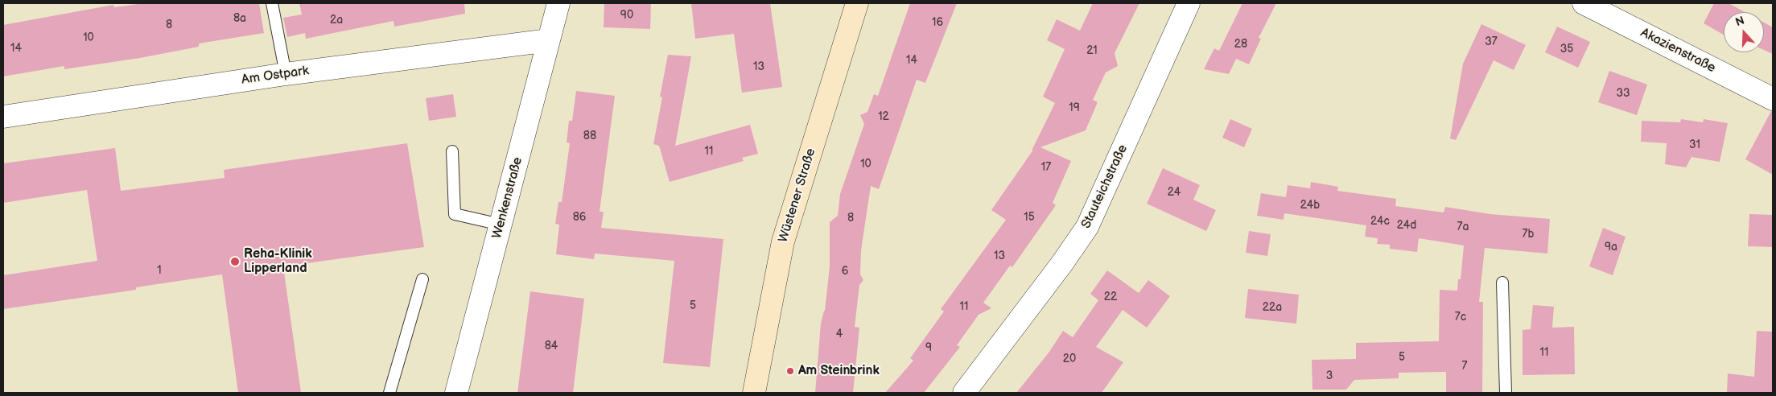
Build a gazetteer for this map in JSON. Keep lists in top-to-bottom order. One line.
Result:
{"streets":{"main road":["Wüstener Straße"],"street":["Akazienstraße","Am Ostpark","Stauteichstraße","Wenkenstraße"]},"crossings":[["Am Ostpark","Wenkenstraße"]],"places":["Reha-Klinik Lipperland","Am Steinbrink"],"house_numbers":["90","8a","2a","16","8","10","37","28","14","35","21","14","13","33","19","12","88","31","11","10","17","24","24b","86","15","8","24c","24d","7a","7b","9a","13","1","6","22","5","11","22a","7c","4","84","9","11","5","20","7","3"],"north":"top"}
